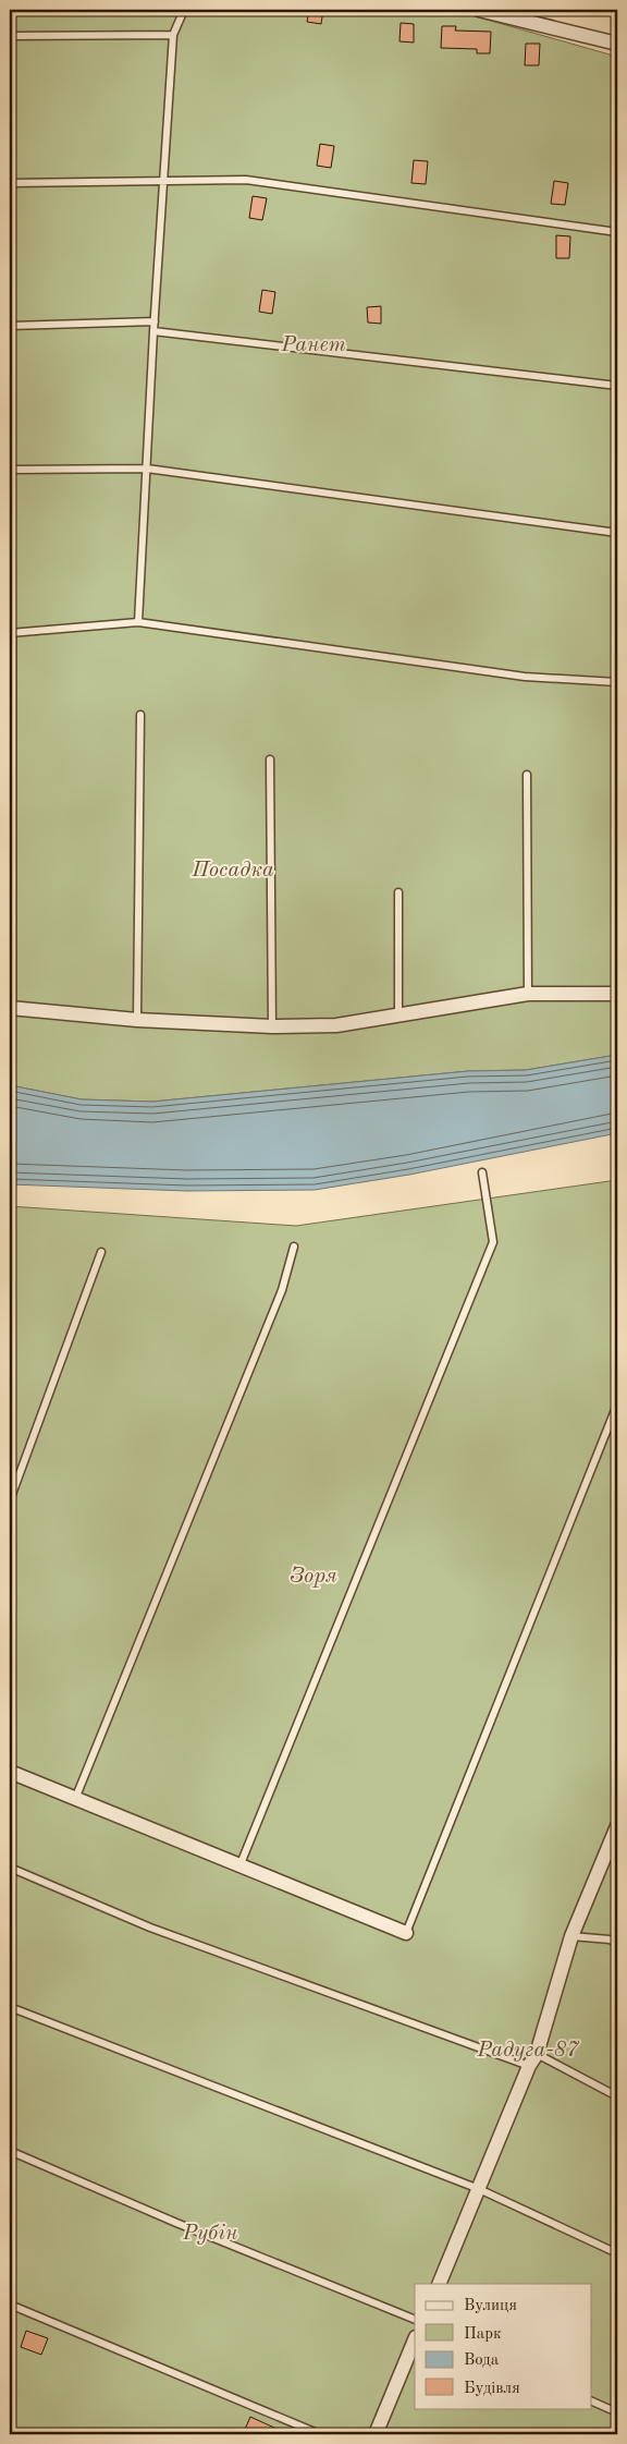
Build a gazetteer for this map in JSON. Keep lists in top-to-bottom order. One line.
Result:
{"parks":["Ранет","Посадка","Зоря","Радуга-87","Рубін"],"legend":["Вулиця","Парк","Вода","Будівля"]}
